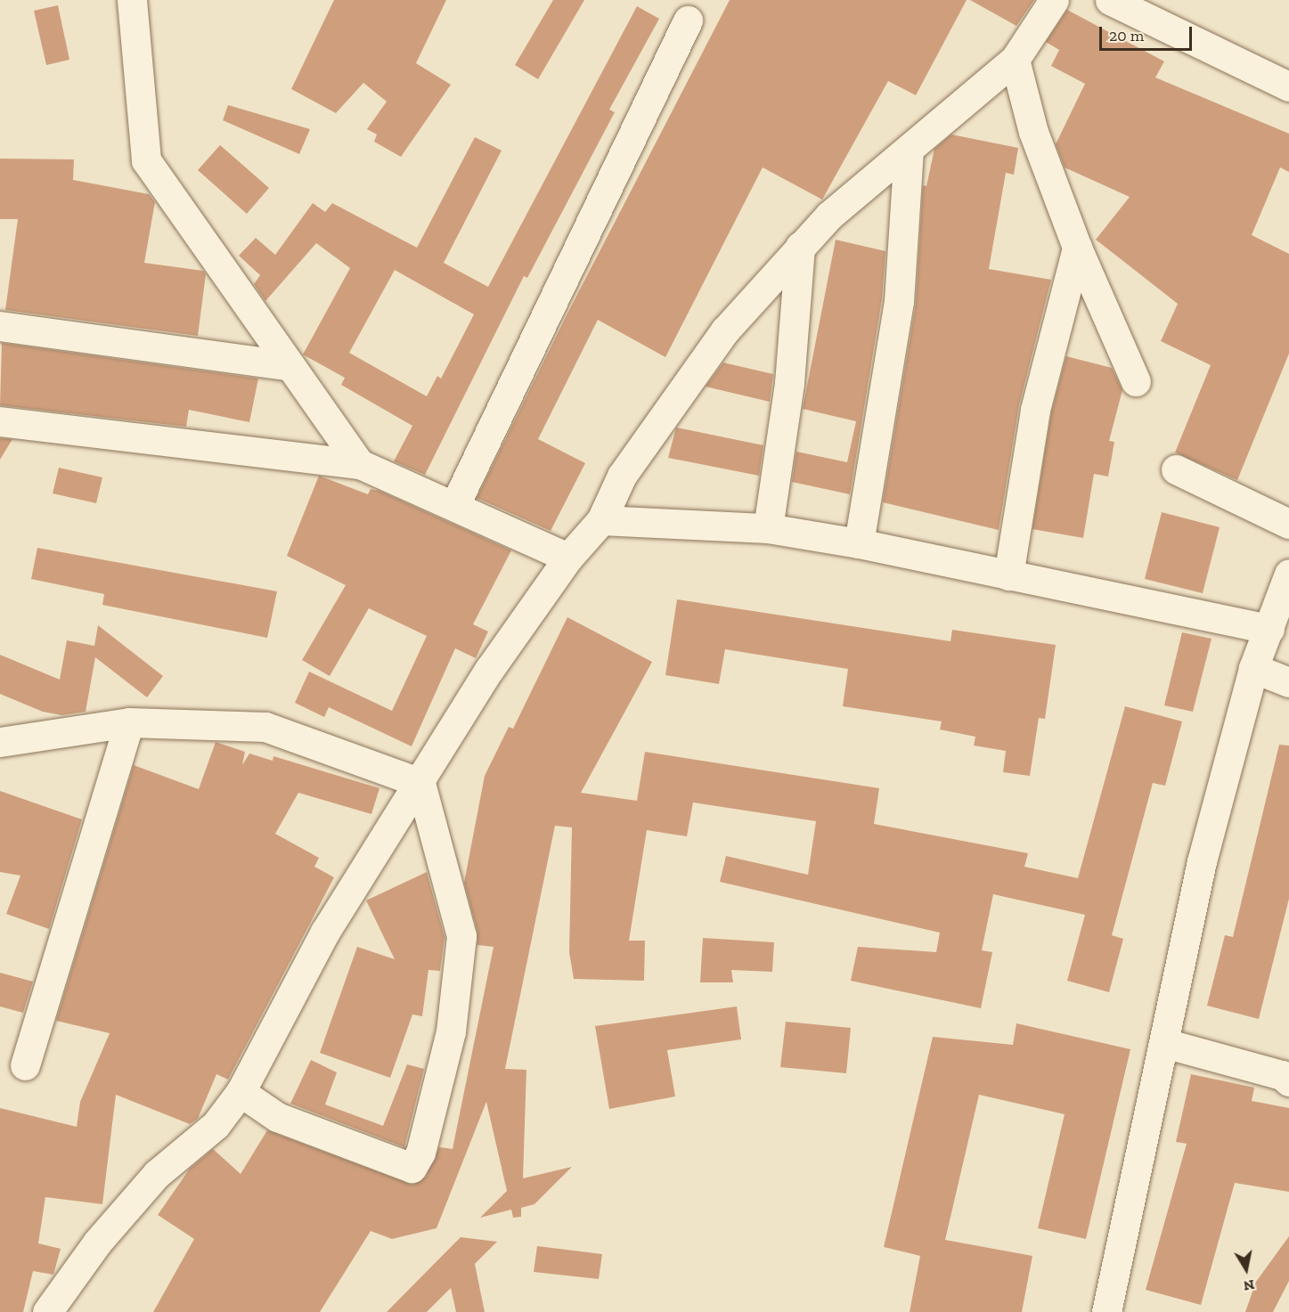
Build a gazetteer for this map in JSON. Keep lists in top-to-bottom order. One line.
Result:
{"scale_bar":"20 m","north":"bottom"}
